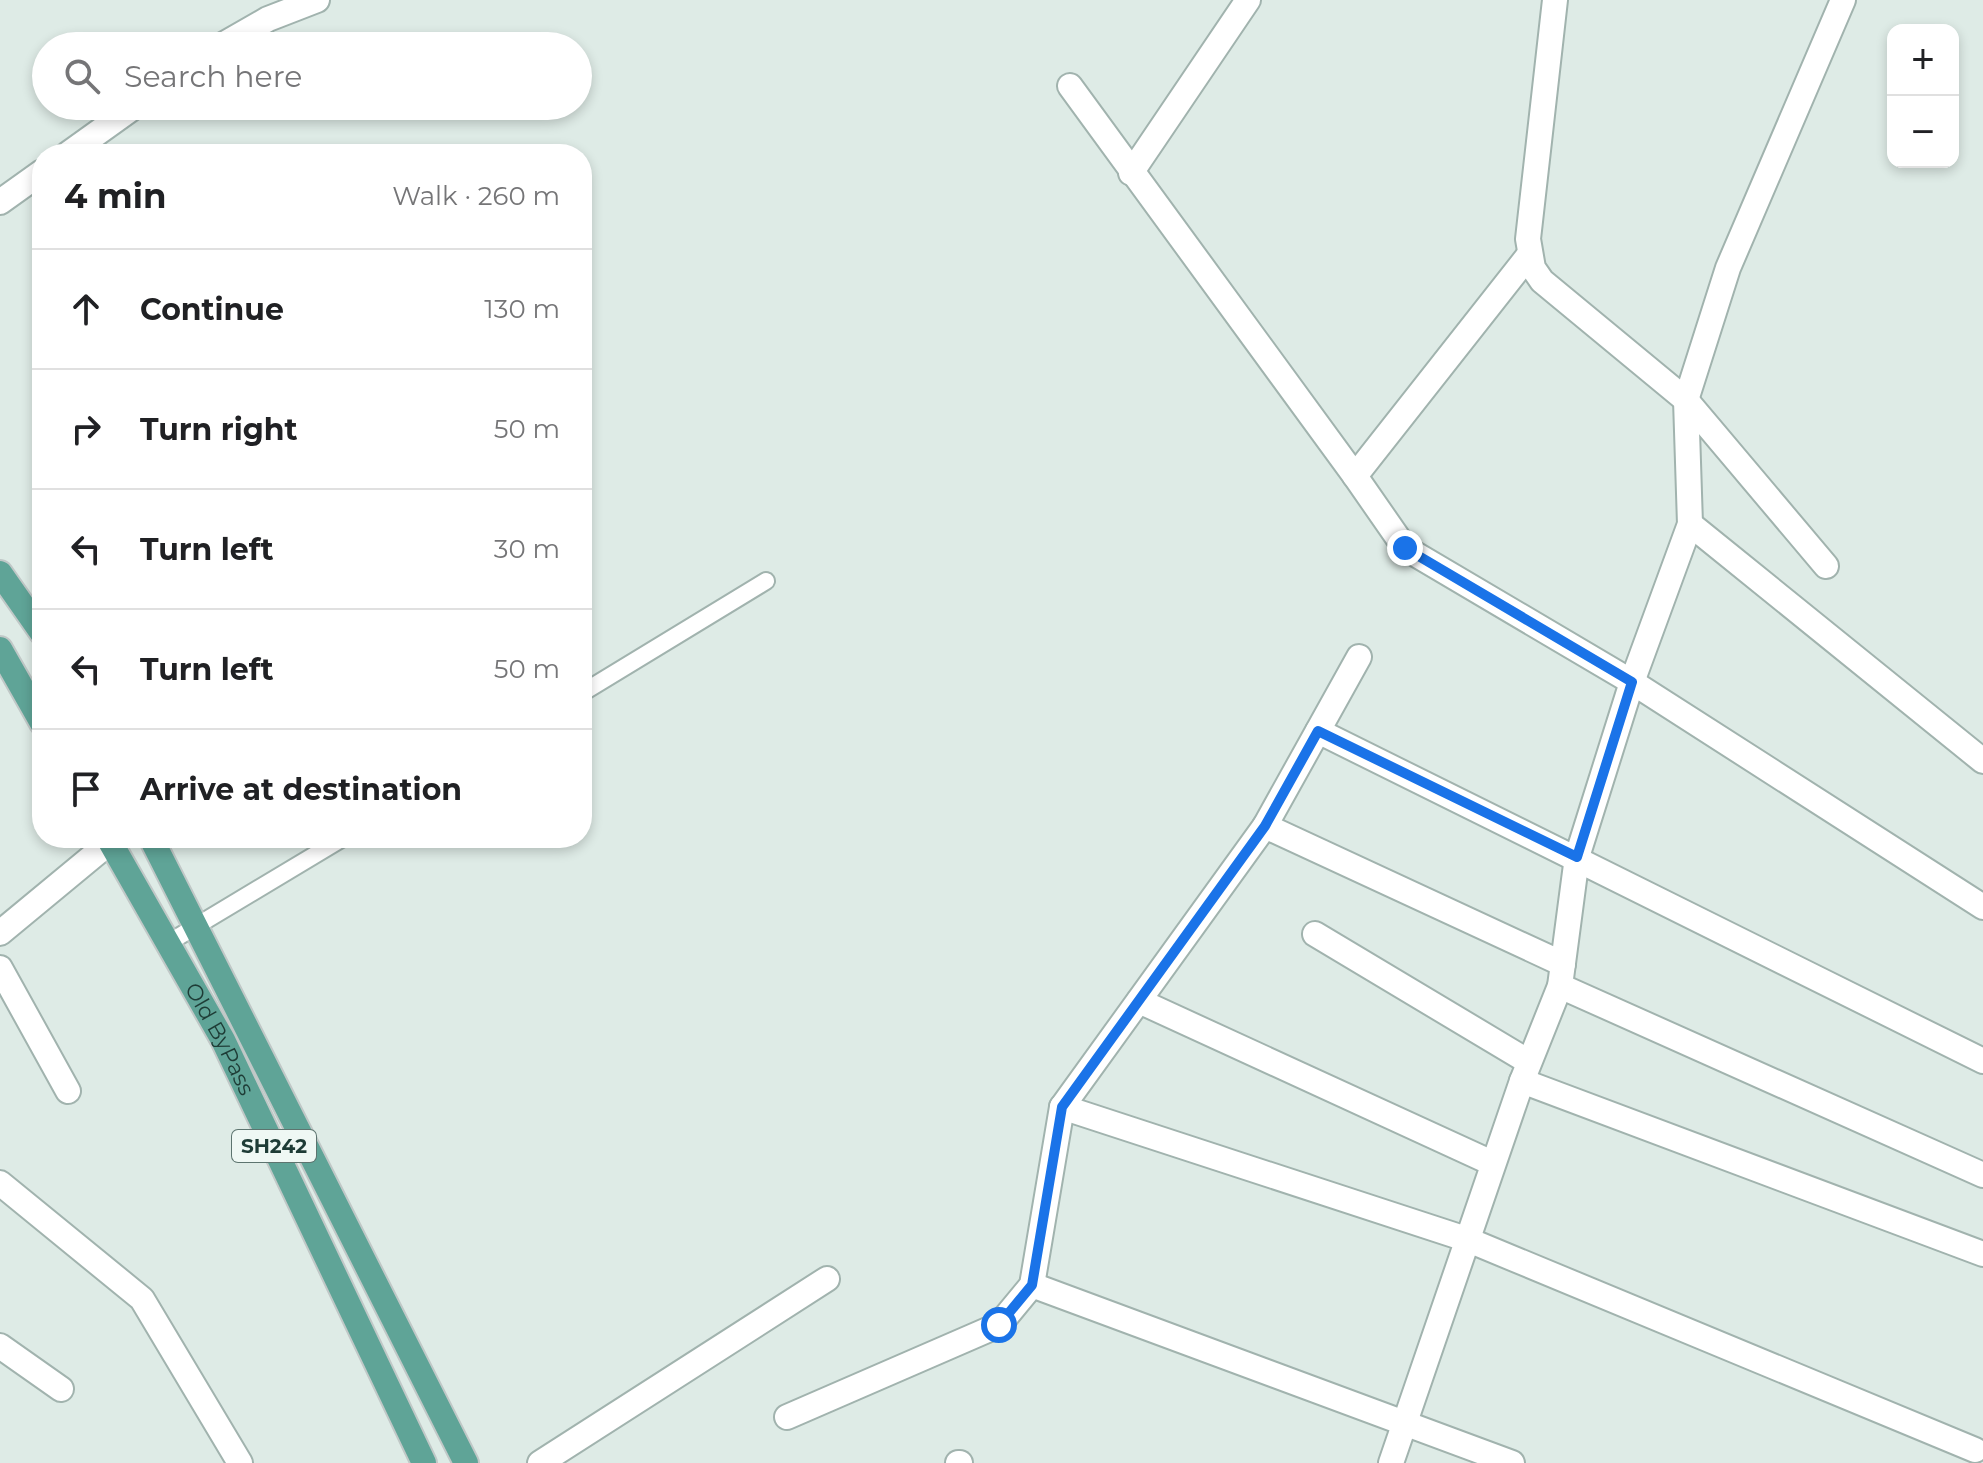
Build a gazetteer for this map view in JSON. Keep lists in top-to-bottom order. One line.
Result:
{"streets":{"main road":["Old ByPass","SH242"]},"page":{"map_buttons":["+","−"],"search":"Search here","heading":["4 min","Walk · 260 m"],"list":[["Continue","130 m"],["Turn right","50 m"],["Turn left","30 m"],["Turn left","50 m"],"Arrive at destination"]}}
